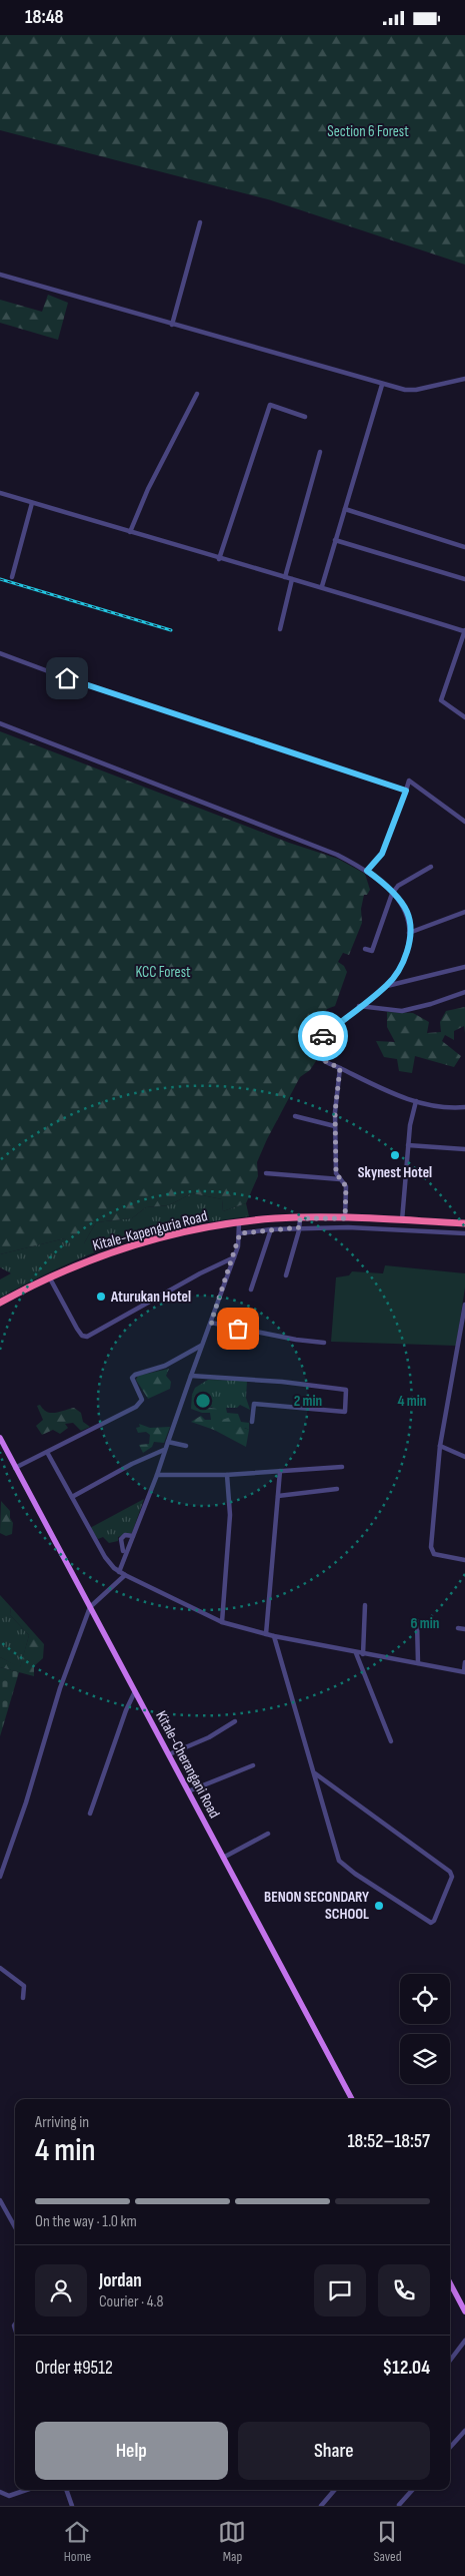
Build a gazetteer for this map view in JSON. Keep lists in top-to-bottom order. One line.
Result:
{"streets":{"highway":["Kitale-Kapenguria Road"],"main road":["Kitale-Cherangani Road"]},"parks":["Section 6 Forest","KCC Forest"],"places":["Skynest Hotel","Aturukan Hotel","BENON SECONDARY SCHOOL"],"page":{"status":"18:48","heading":["4 min","Arriving in","18:52–18:57"],"panel":["Jordan","Courier · 4.8","Order #9512","$12.04"],"bar":"On the way · 1.0 km","buttons":["Help","Share"],"tabs":["Home","Map","Saved"]},"rings":["2 min","4 min","6 min"]}
